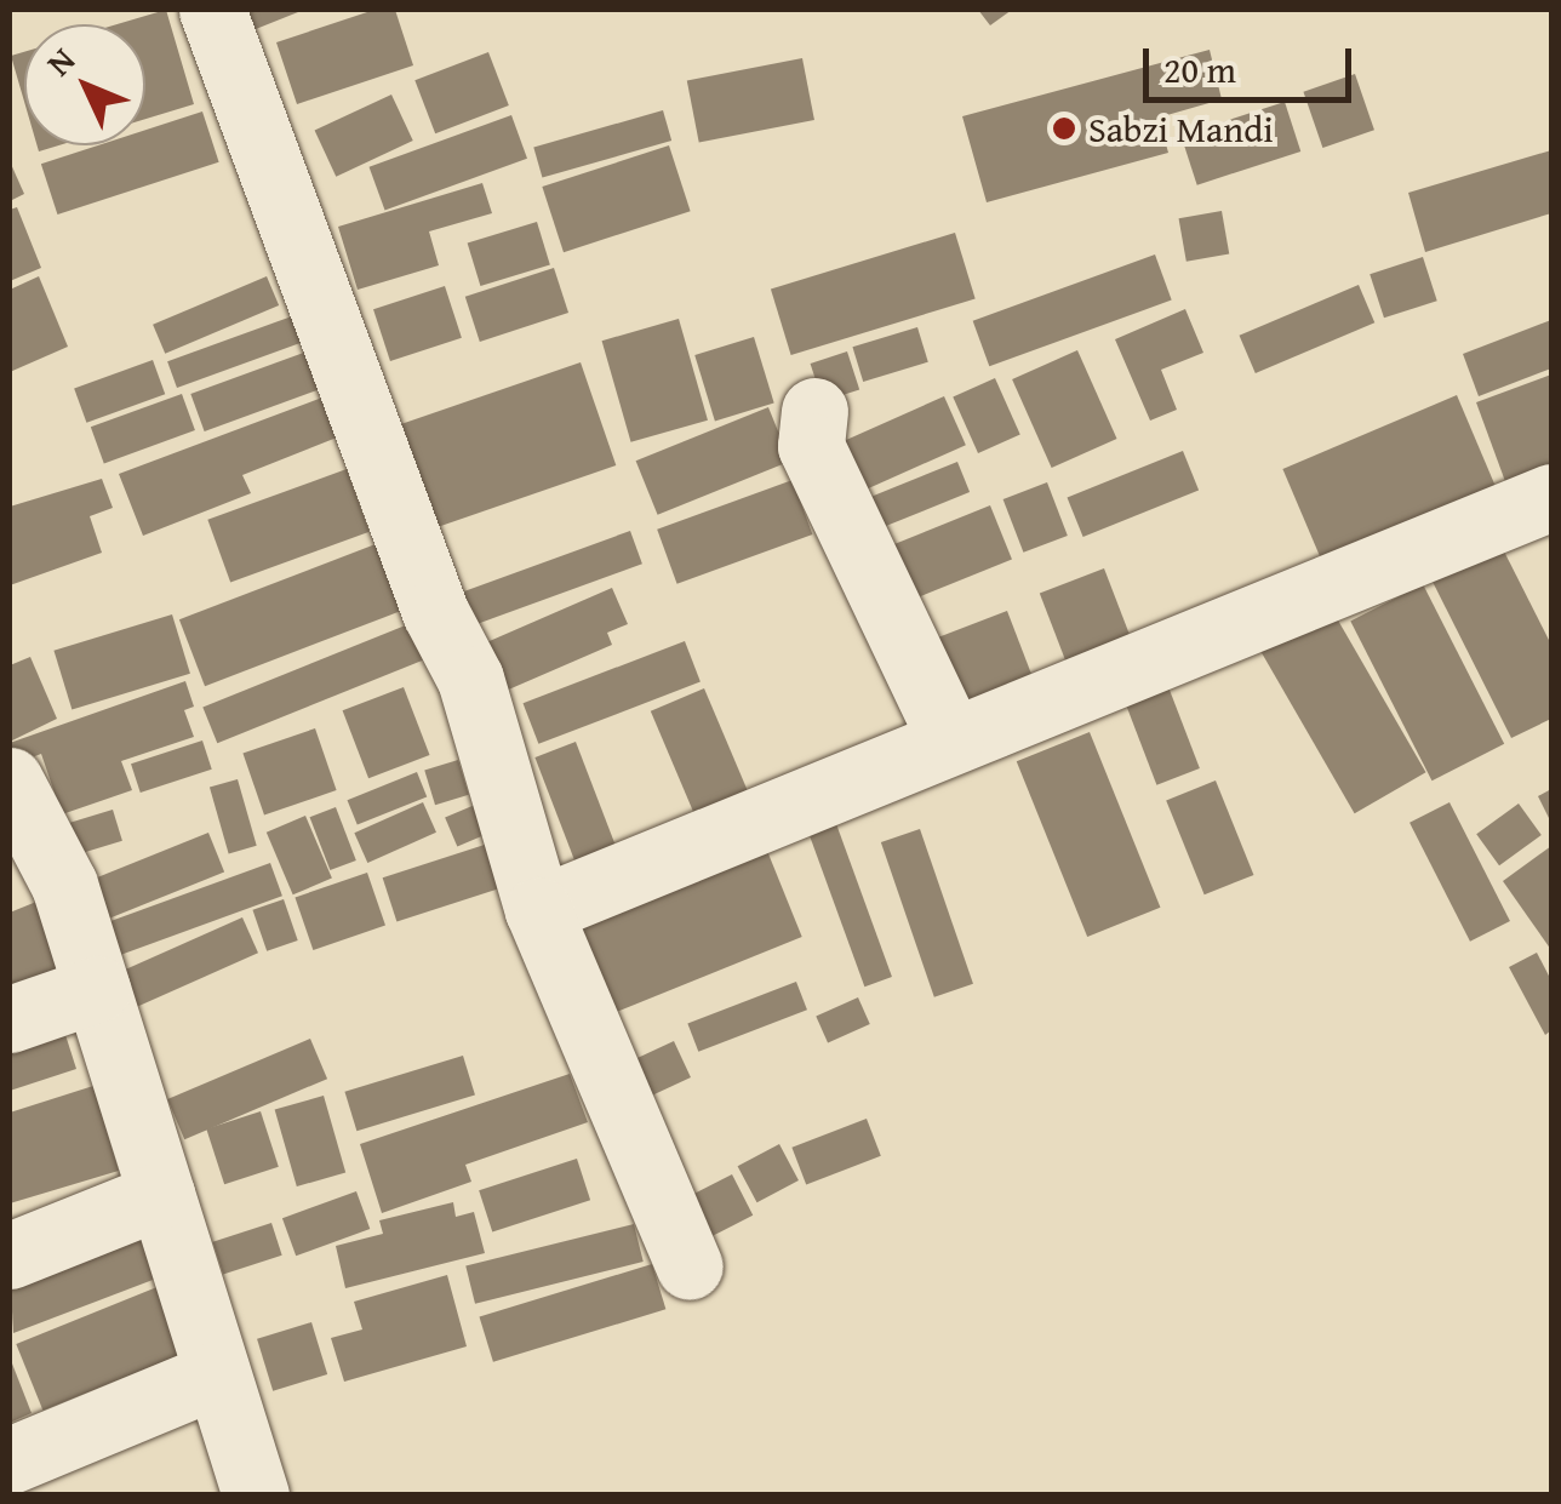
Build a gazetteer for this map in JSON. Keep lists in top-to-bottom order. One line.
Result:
{"places":["Sabzi Mandi"],"scale_bar":"20 m","north":"top left"}
